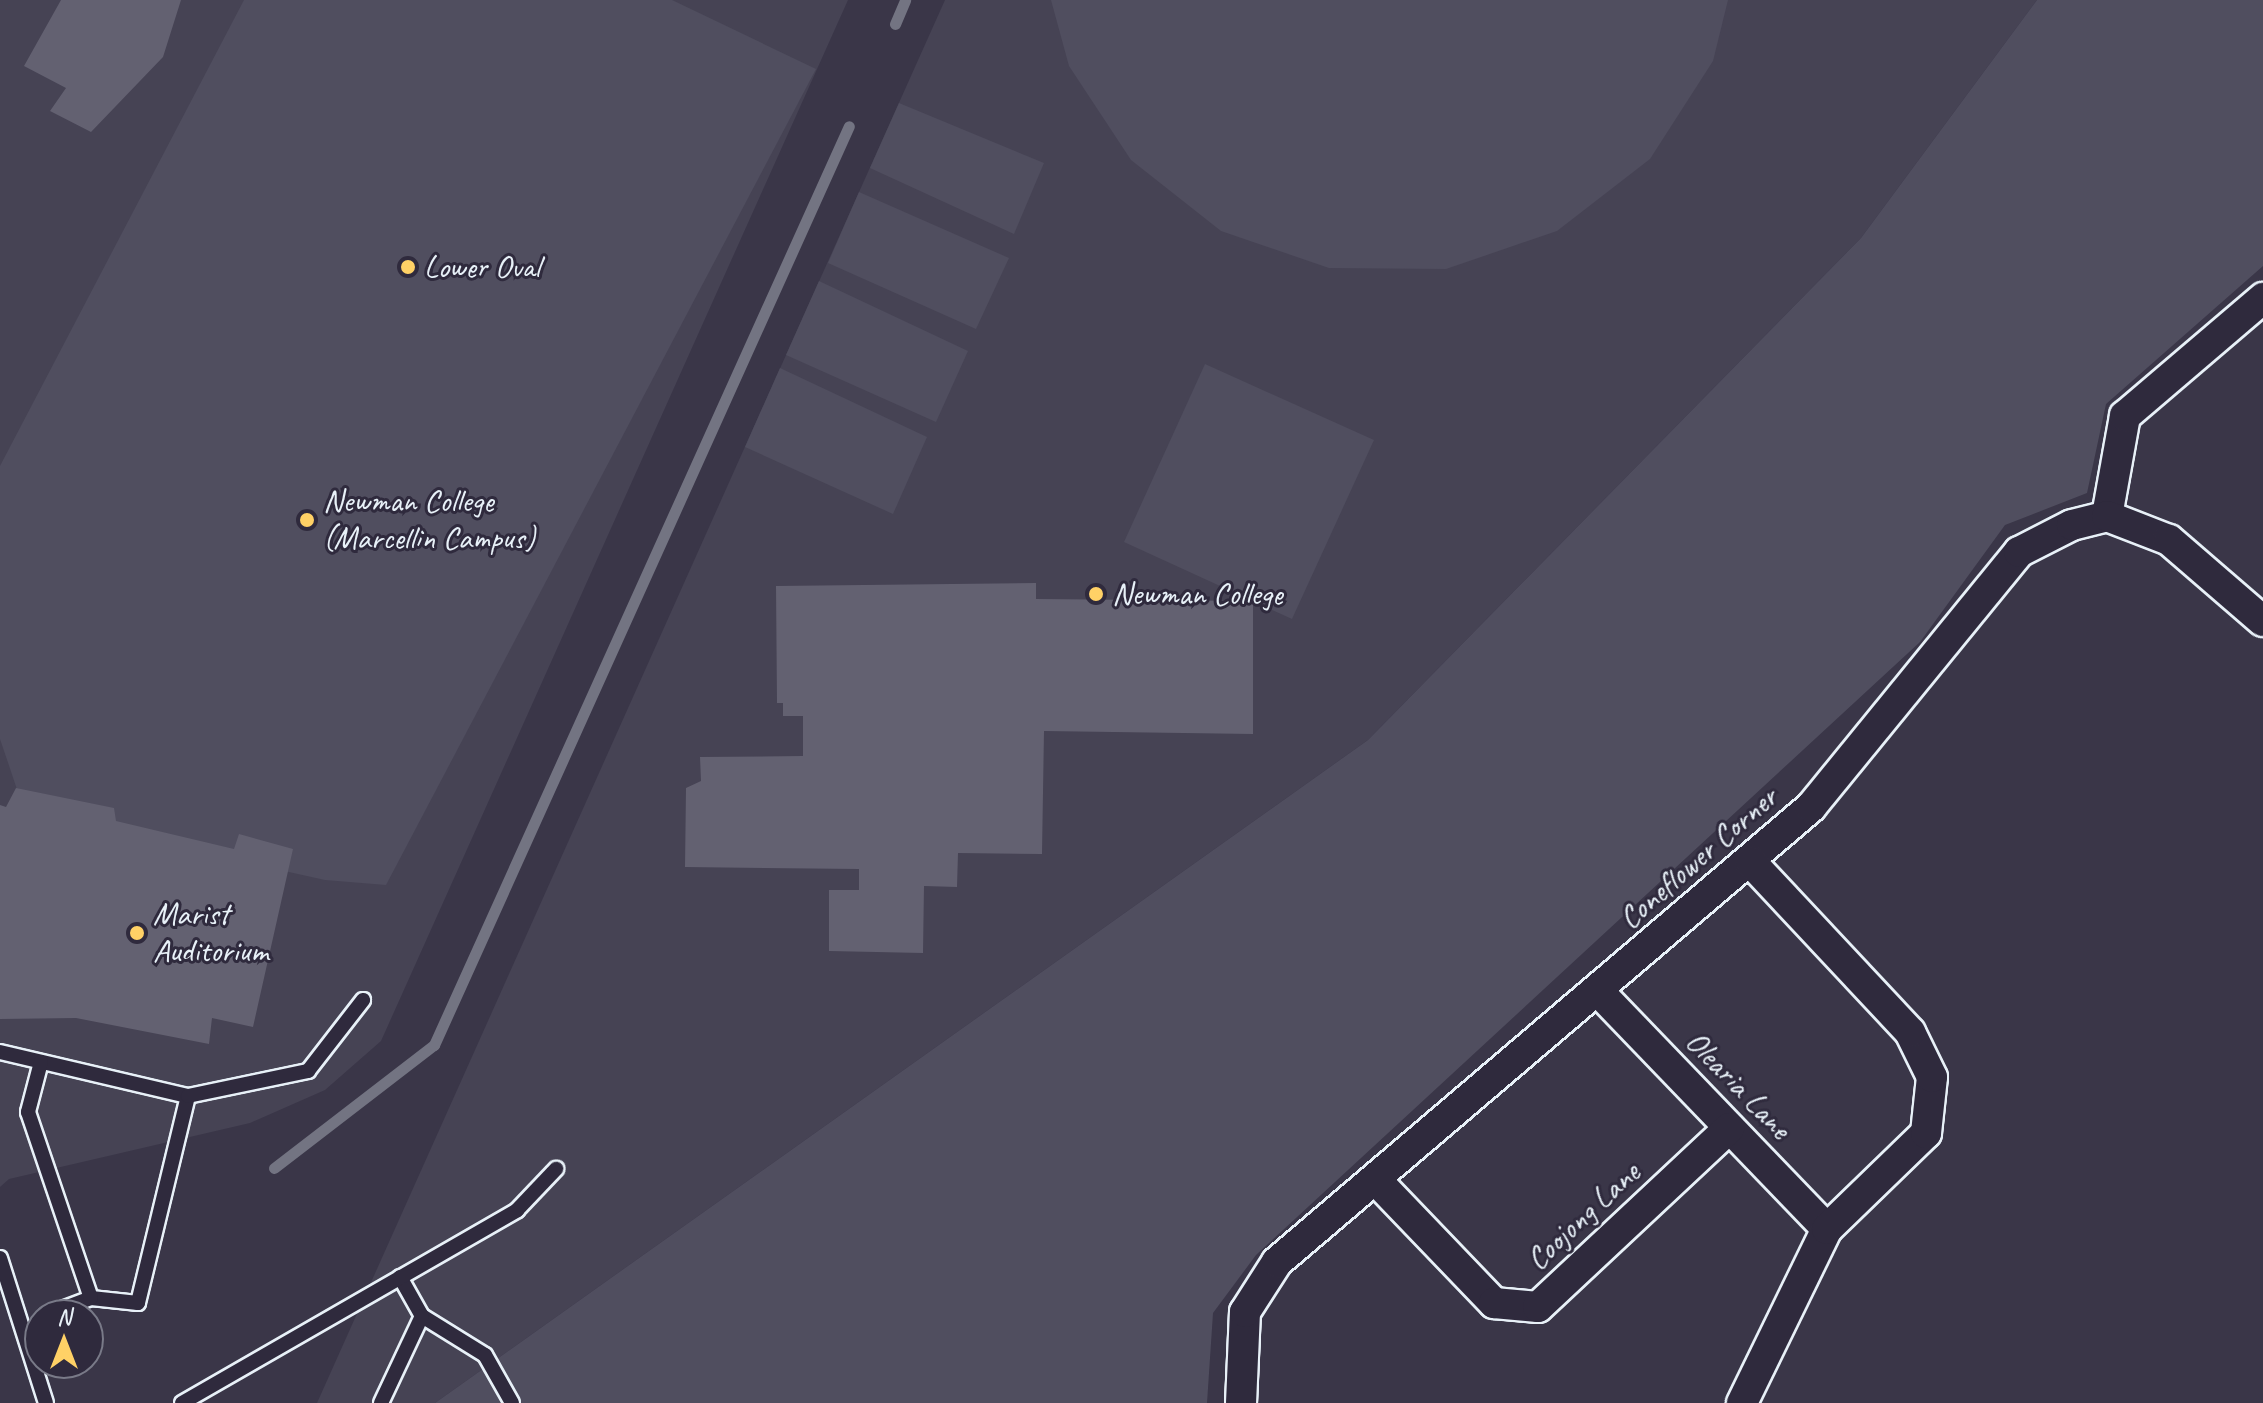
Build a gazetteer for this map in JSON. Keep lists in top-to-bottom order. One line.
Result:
{"streets":{"street":["Coneflower Corner","Olearia Lane","Coojong Lane"]},"crossings":[["Coneflower Corner","Olearia Lane"],["Coneflower Corner","Coojong Lane"],["Olearia Lane","Coojong Lane"]],"places":["Lower Oval","Newman College (Marcellin Campus)","Newman College","Marist Auditorium"],"north":"top"}
